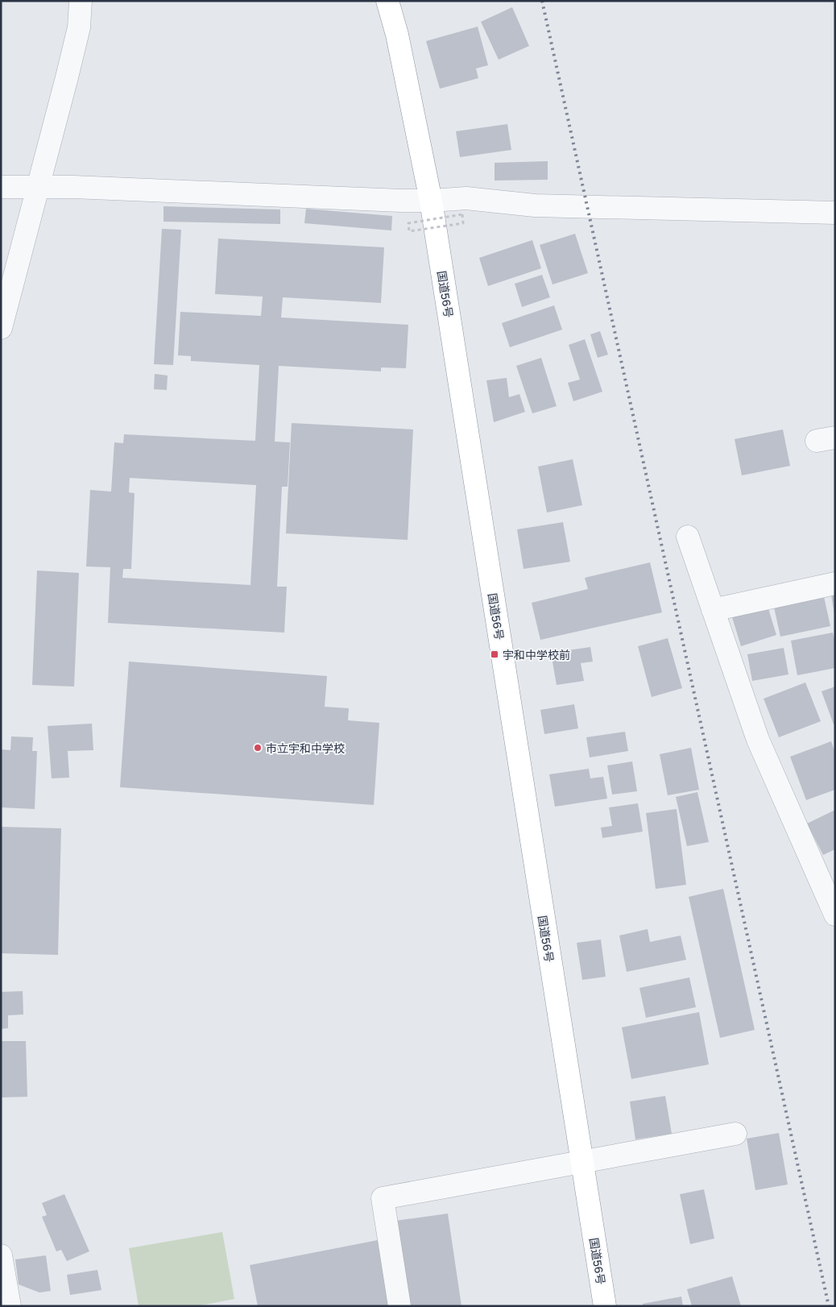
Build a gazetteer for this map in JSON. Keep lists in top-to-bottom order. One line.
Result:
{"streets":{"highway":["国道56号"]},"places":{"transit":["宇和中学校前"],"other":["市立宇和中学校"]}}
